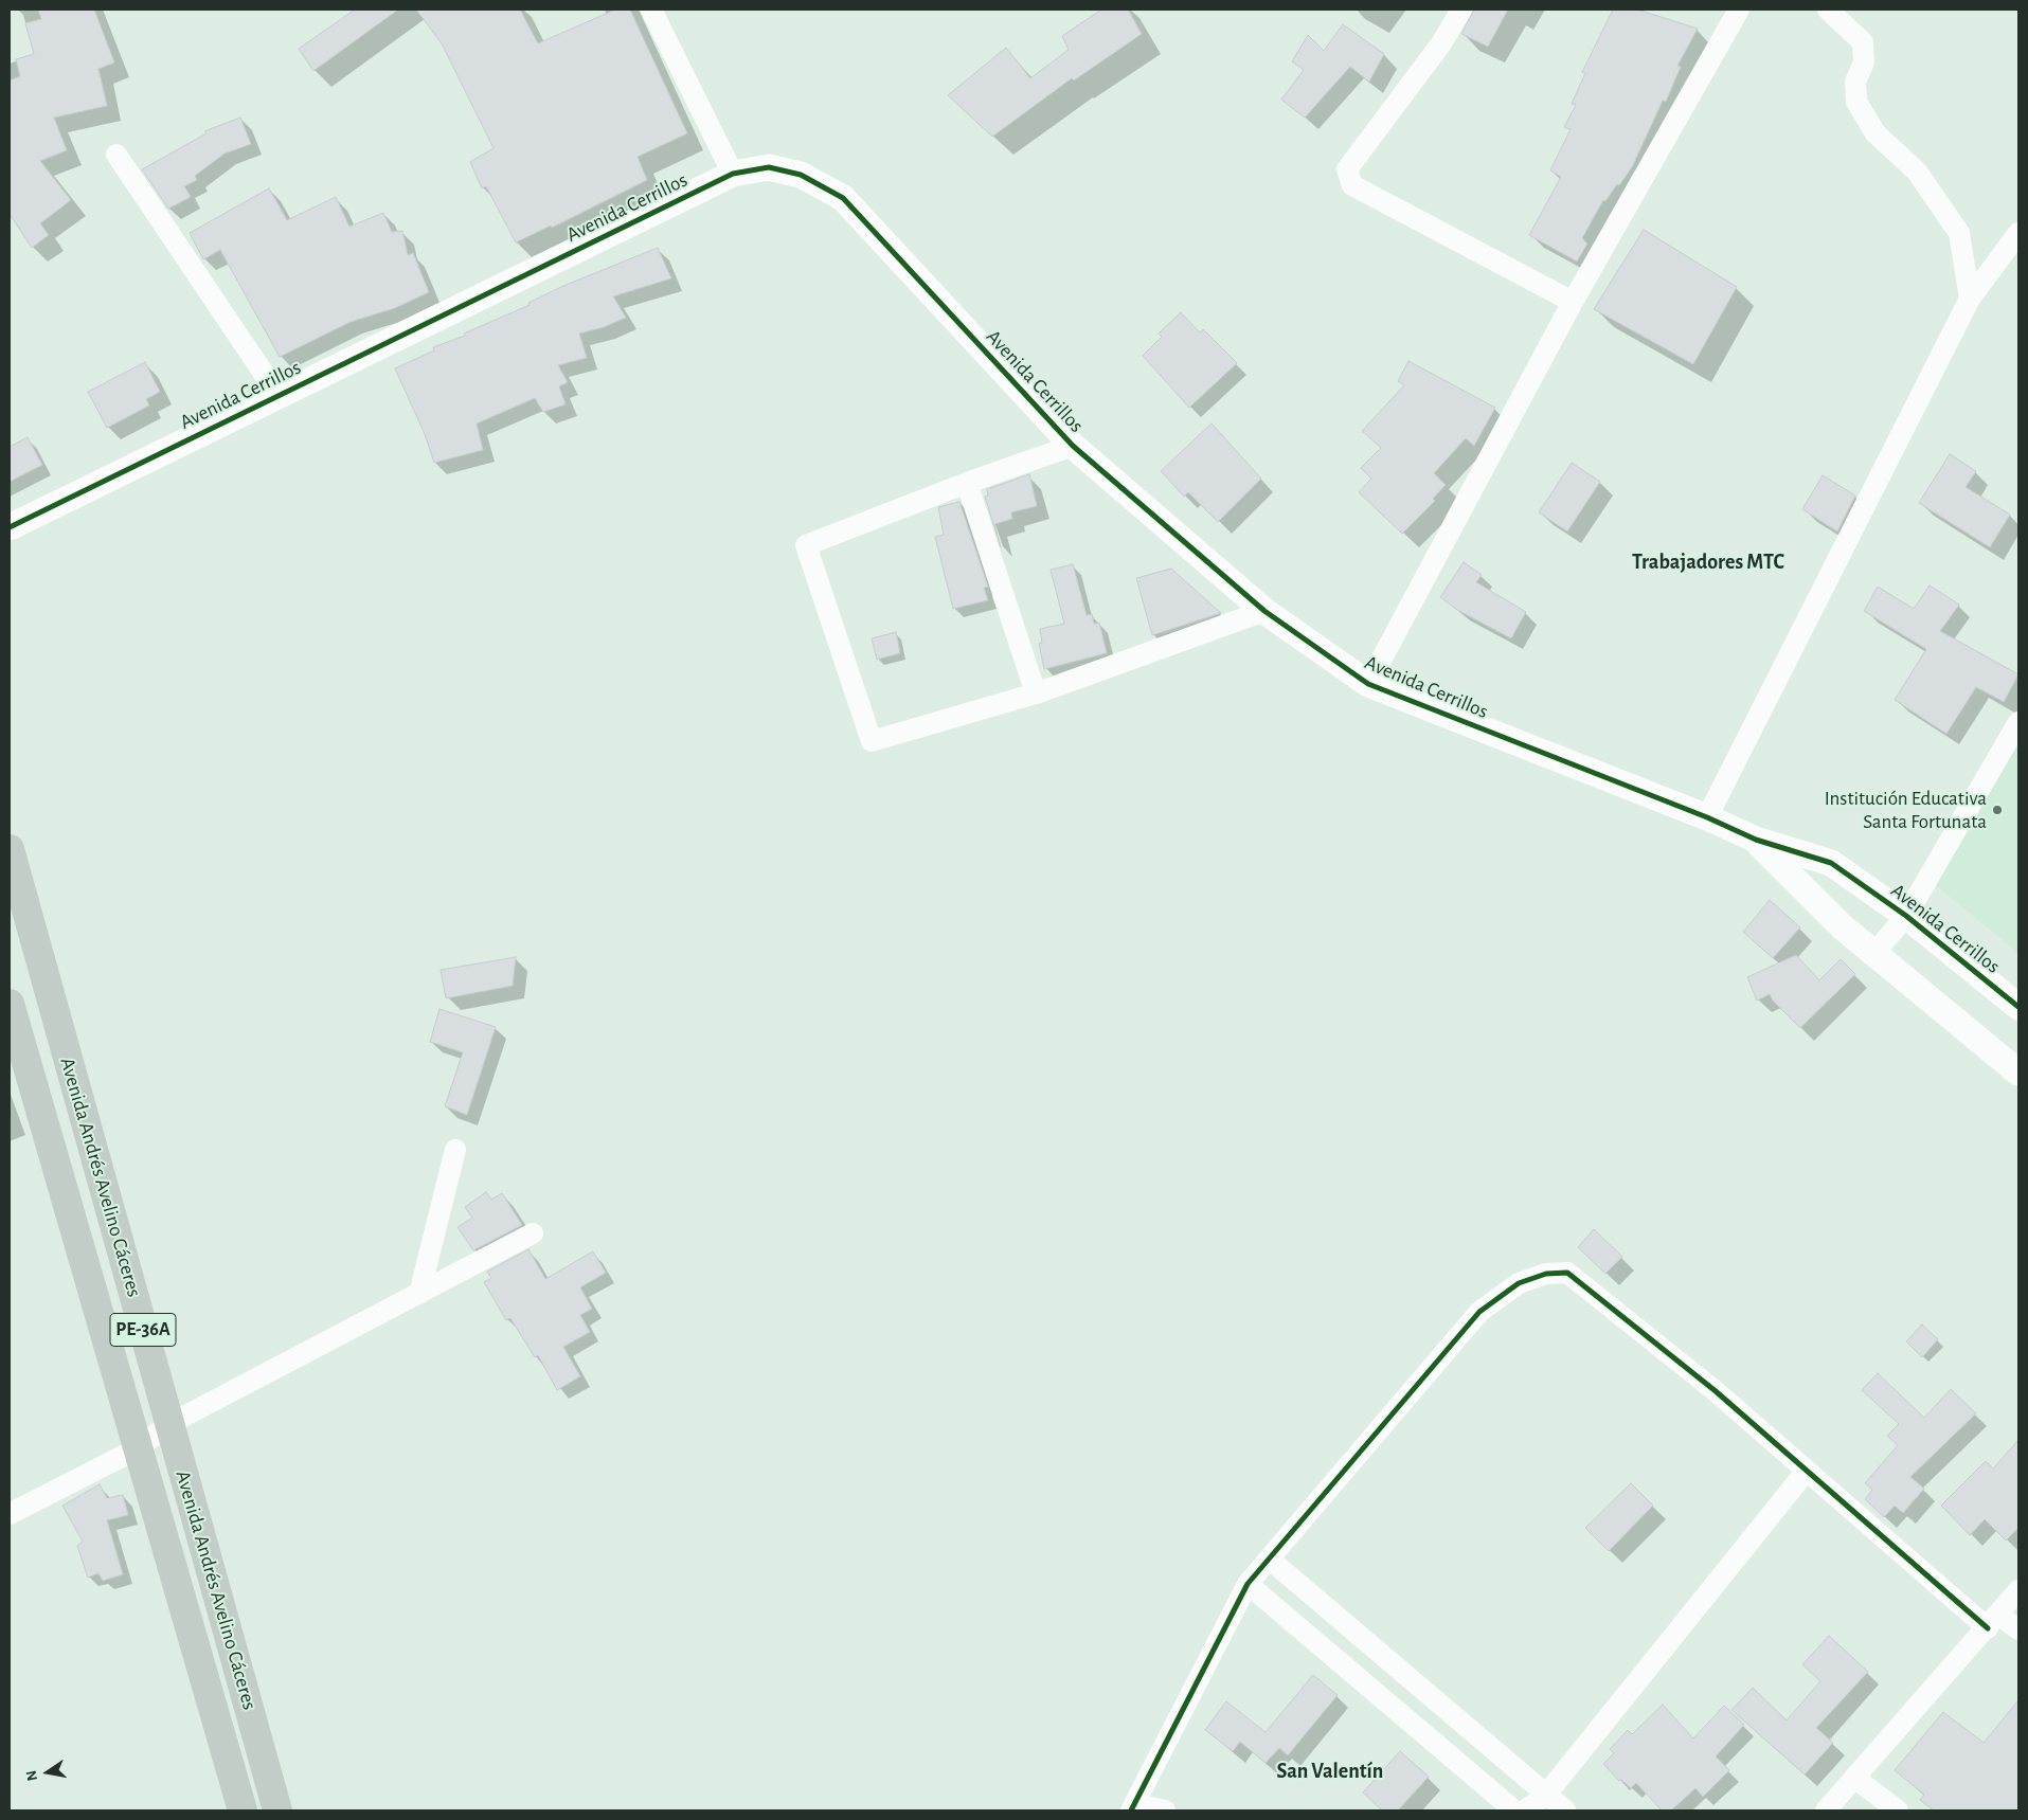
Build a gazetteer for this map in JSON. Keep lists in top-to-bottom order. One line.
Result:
{"streets":{"highway":["Avenida Andrés Avelino Cáceres","PE-36A"],"street":["Avenida Cerrillos"]},"districts":["Trabajadores MTC","San Valentín"],"places":["Institución Educativa Santa Fortunata"],"north":"left"}
